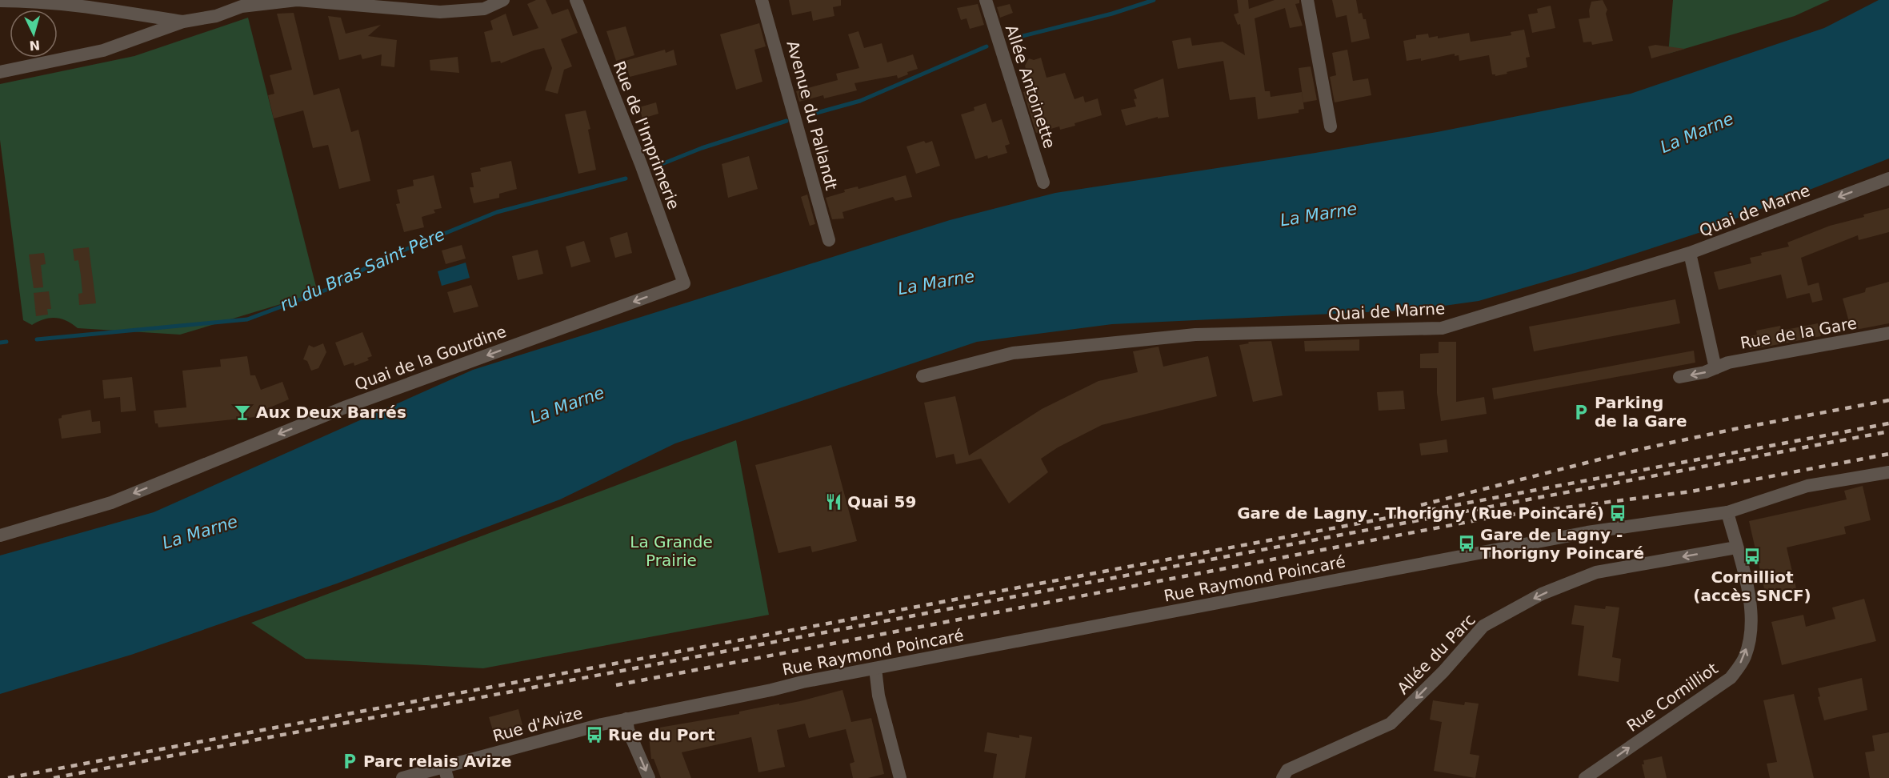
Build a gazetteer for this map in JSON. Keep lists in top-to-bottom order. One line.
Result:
{"streets":{"street":["Allée Antoinette","Avenue du Pallandt","Rue de l'Imprimerie","Quai de Marne","Rue de la Gare","Quai de la Gourdine","Rue Raymond Poincaré","Allée du Parc","Rue Cornilliot","Rue d'Avize"]},"crossings":[["Rue de l'Imprimerie","Quai de la Gourdine"],["Rue Raymond Poincaré","Rue Cornilliot"],["Rue Raymond Poincaré","Rue d'Avize"],["Allée du Parc","Rue Cornilliot"]],"one_way":["Quai de la Gourdine","Allée du Parc","Rue Cornilliot"],"water":["La Marne","ru du Bras Saint Père"],"parks":["La Grande Prairie"],"places":{"bar":["Aux Deux Barrés"],"parking":["Parking de la Gare","Parc relais Avize"],"restaurant":["Quai 59"],"bus stop":["Gare de Lagny - Thorigny (Rue Poincaré)","Gare de Lagny - Thorigny Poincaré","Cornilliot (accès SNCF)","Rue du Port"]},"north":"bottom"}
